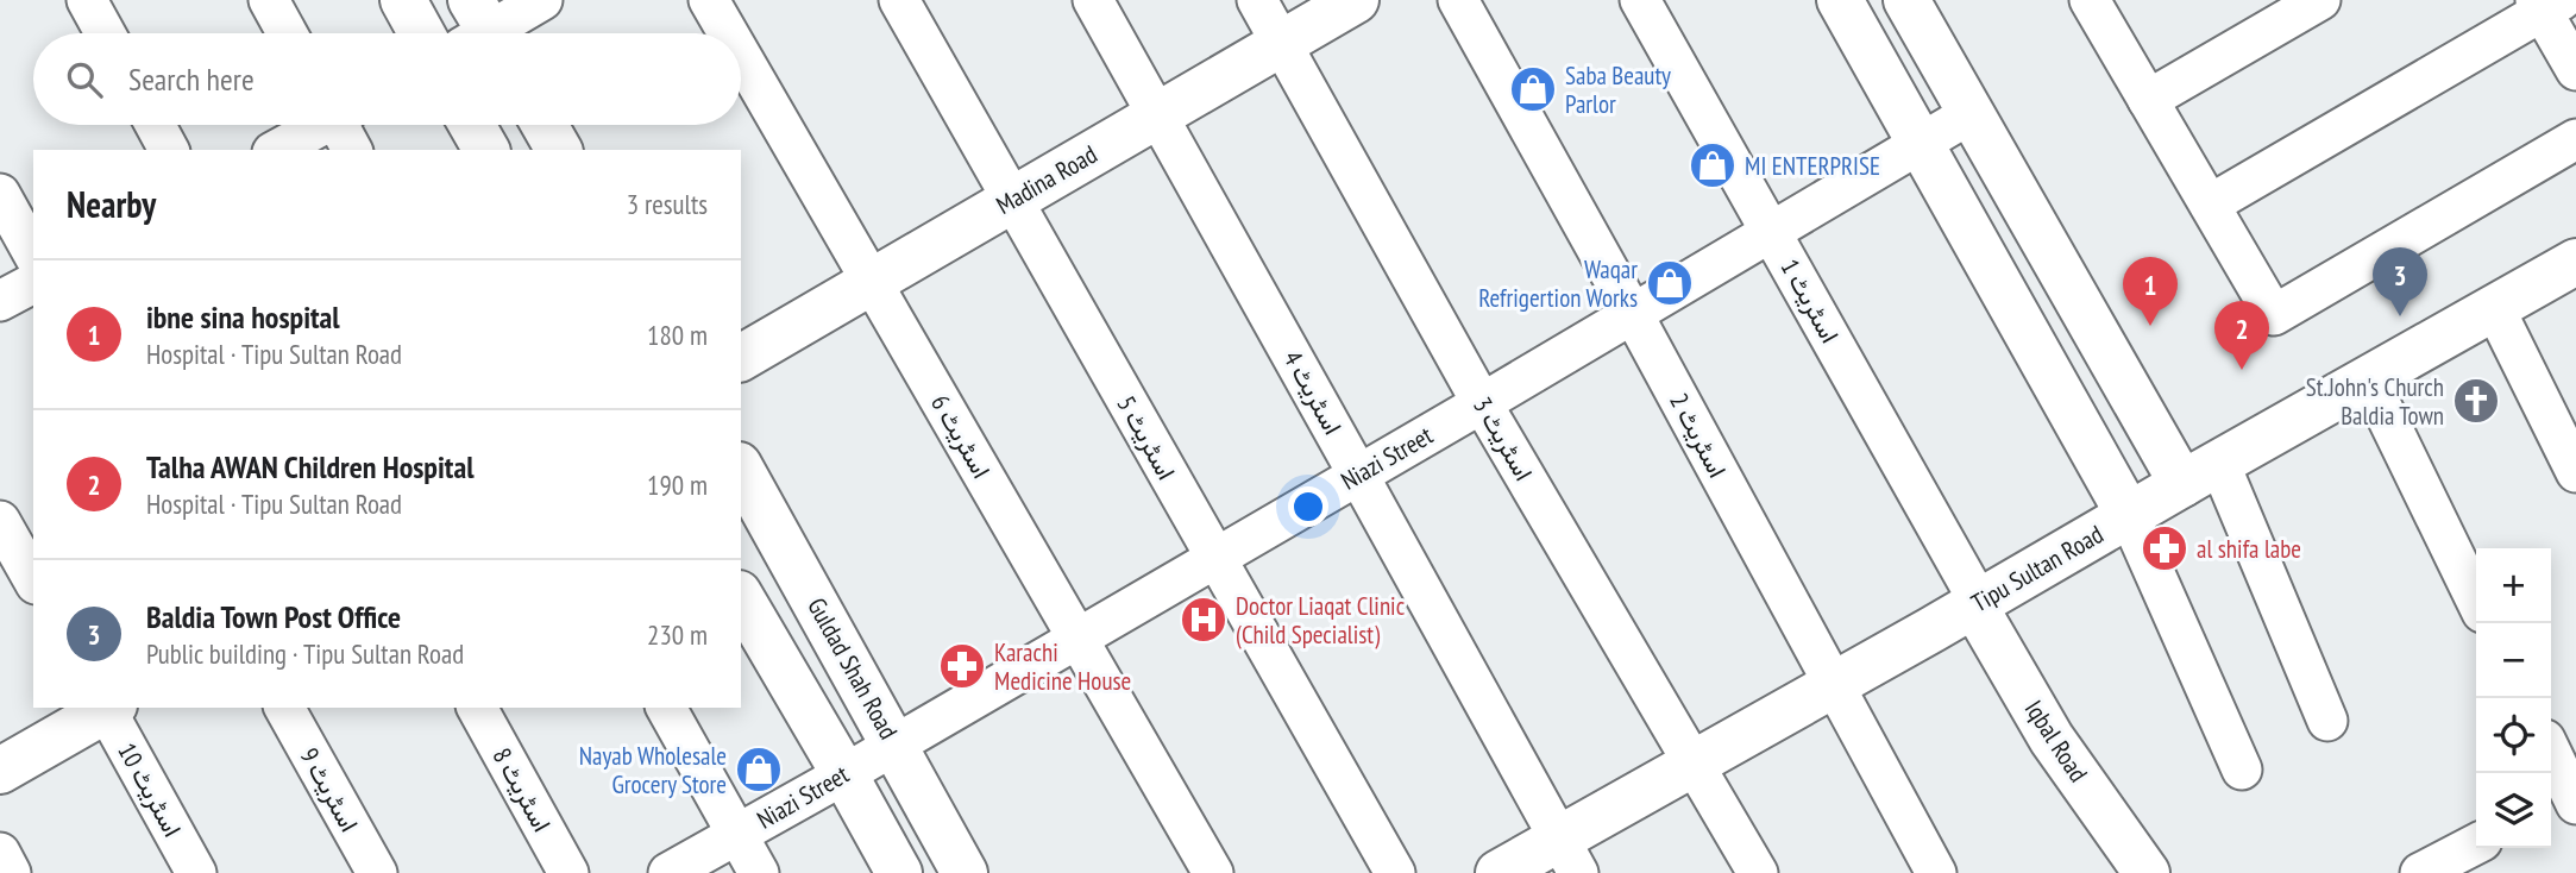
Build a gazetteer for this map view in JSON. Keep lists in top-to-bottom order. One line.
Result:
{"streets":{"street":["Madina Road","اسٹریٹ 1","اسٹریٹ 4","اسٹریٹ 2","اسٹریٹ 6","اسٹریٹ 5","اسٹریٹ 3","Niazi Street","Tipu Sultan Road","Guldad Shah Road","Iqbal Road","اسٹریٹ 10","اسٹریٹ 9","اسٹریٹ 8"]},"crossings":[["Madina Road","اسٹریٹ 4"],["Madina Road","اسٹریٹ 6"],["Madina Road","اسٹریٹ 5"],["Madina Road","اسٹریٹ 3"],["اسٹریٹ 1","Niazi Street"],["اسٹریٹ 1","Tipu Sultan Road"],["اسٹریٹ 1","Iqbal Road"],["اسٹریٹ 4","Niazi Street"],["اسٹریٹ 4","Tipu Sultan Road"],["اسٹریٹ 2","Niazi Street"],["اسٹریٹ 2","Tipu Sultan Road"],["اسٹریٹ 6","Niazi Street"],["اسٹریٹ 5","Niazi Street"],["اسٹریٹ 3","Niazi Street"],["اسٹریٹ 3","Tipu Sultan Road"],["Niazi Street","Guldad Shah Road"],["Tipu Sultan Road","Iqbal Road"]],"places":{"shop":["Saba Beauty Parlor","MI ENTERPRISE","Waqar Refrigertion Works","Nayab Wholesale Grocery Store"],"church":["St.John's Church Baldia Town"],"pharmacy":["al shifa labe","Karachi Medicine House"],"hospital":["Doctor Liaqat Clinic (Child Specialist)"]},"page":{"search":"Search here","heading":["Nearby","3 results"],"pins":["3","1","2"],"list":[{"mark":"1","name":"ibne sina hospital","note":"Hospital · Tipu Sultan Road","value":"180 m"},{"mark":"2","name":"Talha AWAN Children Hospital","note":"Hospital · Tipu Sultan Road","value":"190 m"},{"mark":"3","name":"Baldia Town Post Office","note":"Public building · Tipu Sultan Road","value":"230 m"}],"map_buttons":["+","−"]}}
